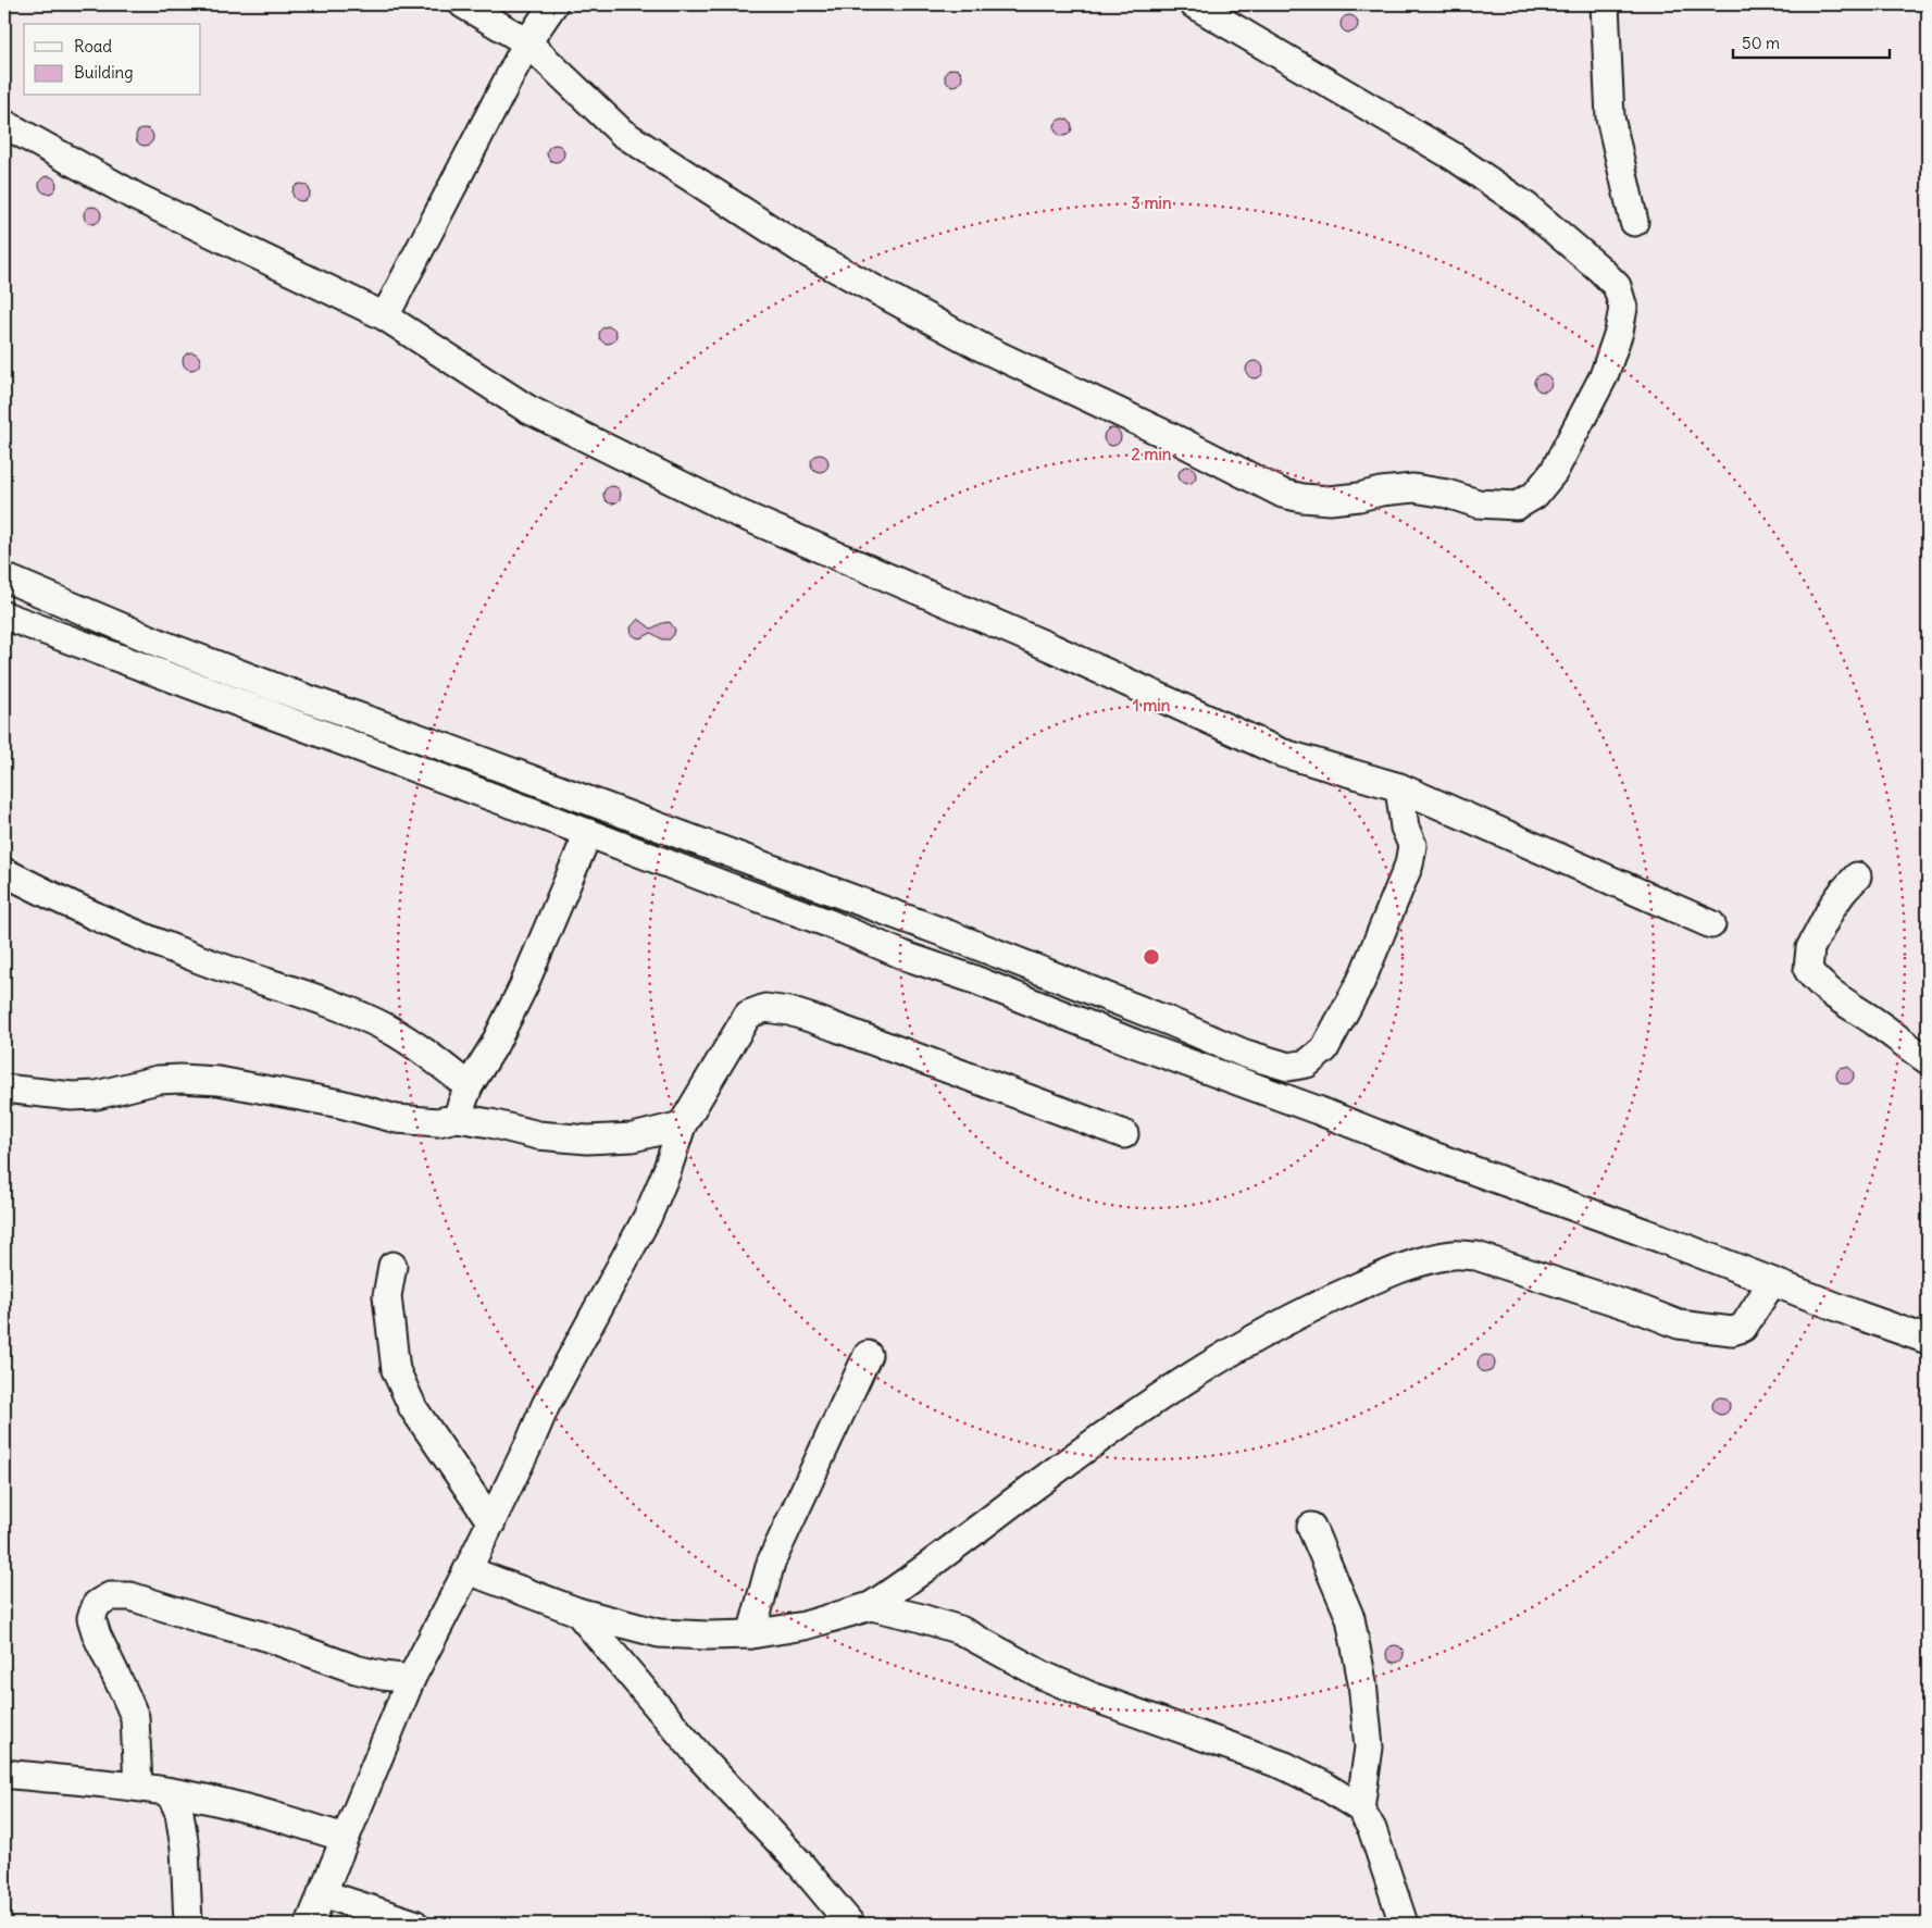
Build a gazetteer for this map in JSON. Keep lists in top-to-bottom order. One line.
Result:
{"legend":["Road","Building"],"scale_bar":"50 m","rings":["3 min","2 min","1 min"]}
